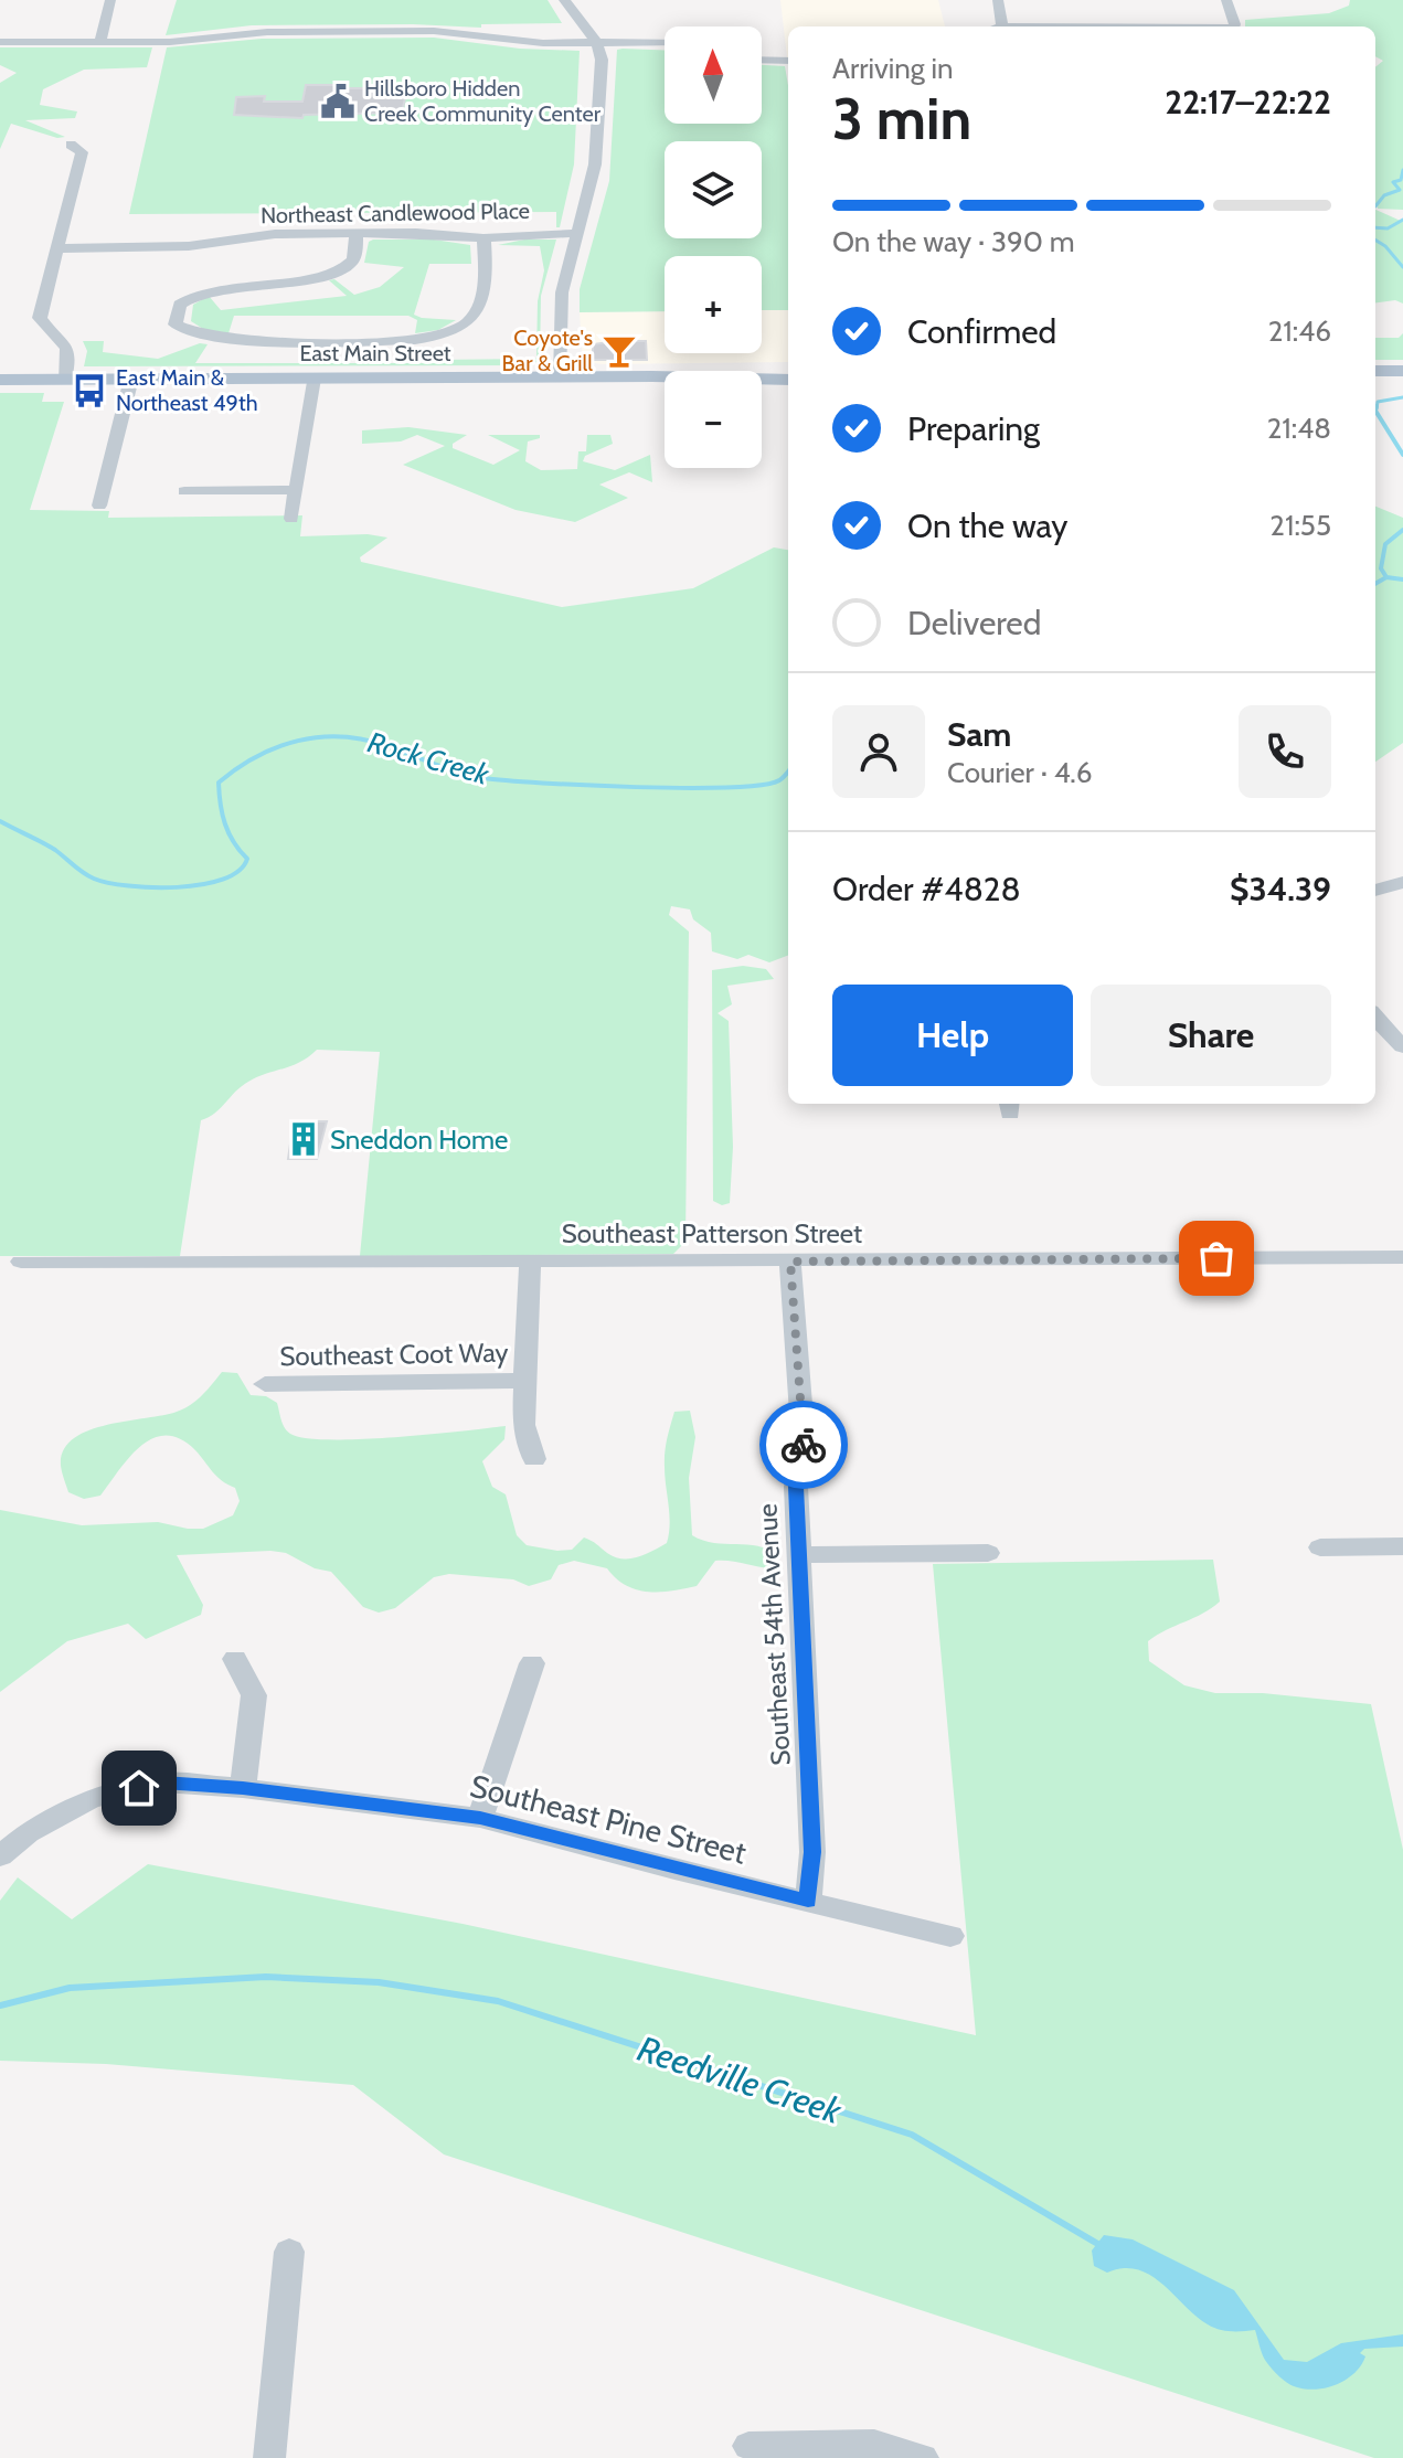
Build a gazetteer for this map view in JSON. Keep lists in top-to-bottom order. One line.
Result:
{"streets":{"main road":["East Main Street"],"street":["Northeast Candlewood Place","Southeast Patterson Street","Southeast Coot Way","Southeast 54th Avenue","Southeast Pine Street"]},"crossings":[["Southeast Patterson Street","Southeast 54th Avenue"],["Southeast 54th Avenue","Southeast Pine Street"]],"water":["Rock Creek","Reedville Creek"],"places":{"public building":["Hillsboro Hidden Creek Community Center"],"bar":["Coyote's Bar & Grill"],"bus stop":["East Main & Northeast 49th"],"building":["Sneddon Home"]},"north":"top","page":{"map_buttons":["+","−"],"heading":["3 min","Arriving in","22:17–22:22"],"panel":["Sam","Courier · 4.6","Order #4828","$34.39"],"bar":"On the way · 390 m","list":[["Confirmed","21:46"],["Preparing","21:48"],["On the way","21:55"],"Delivered"],"buttons":["Help","Share"]}}
